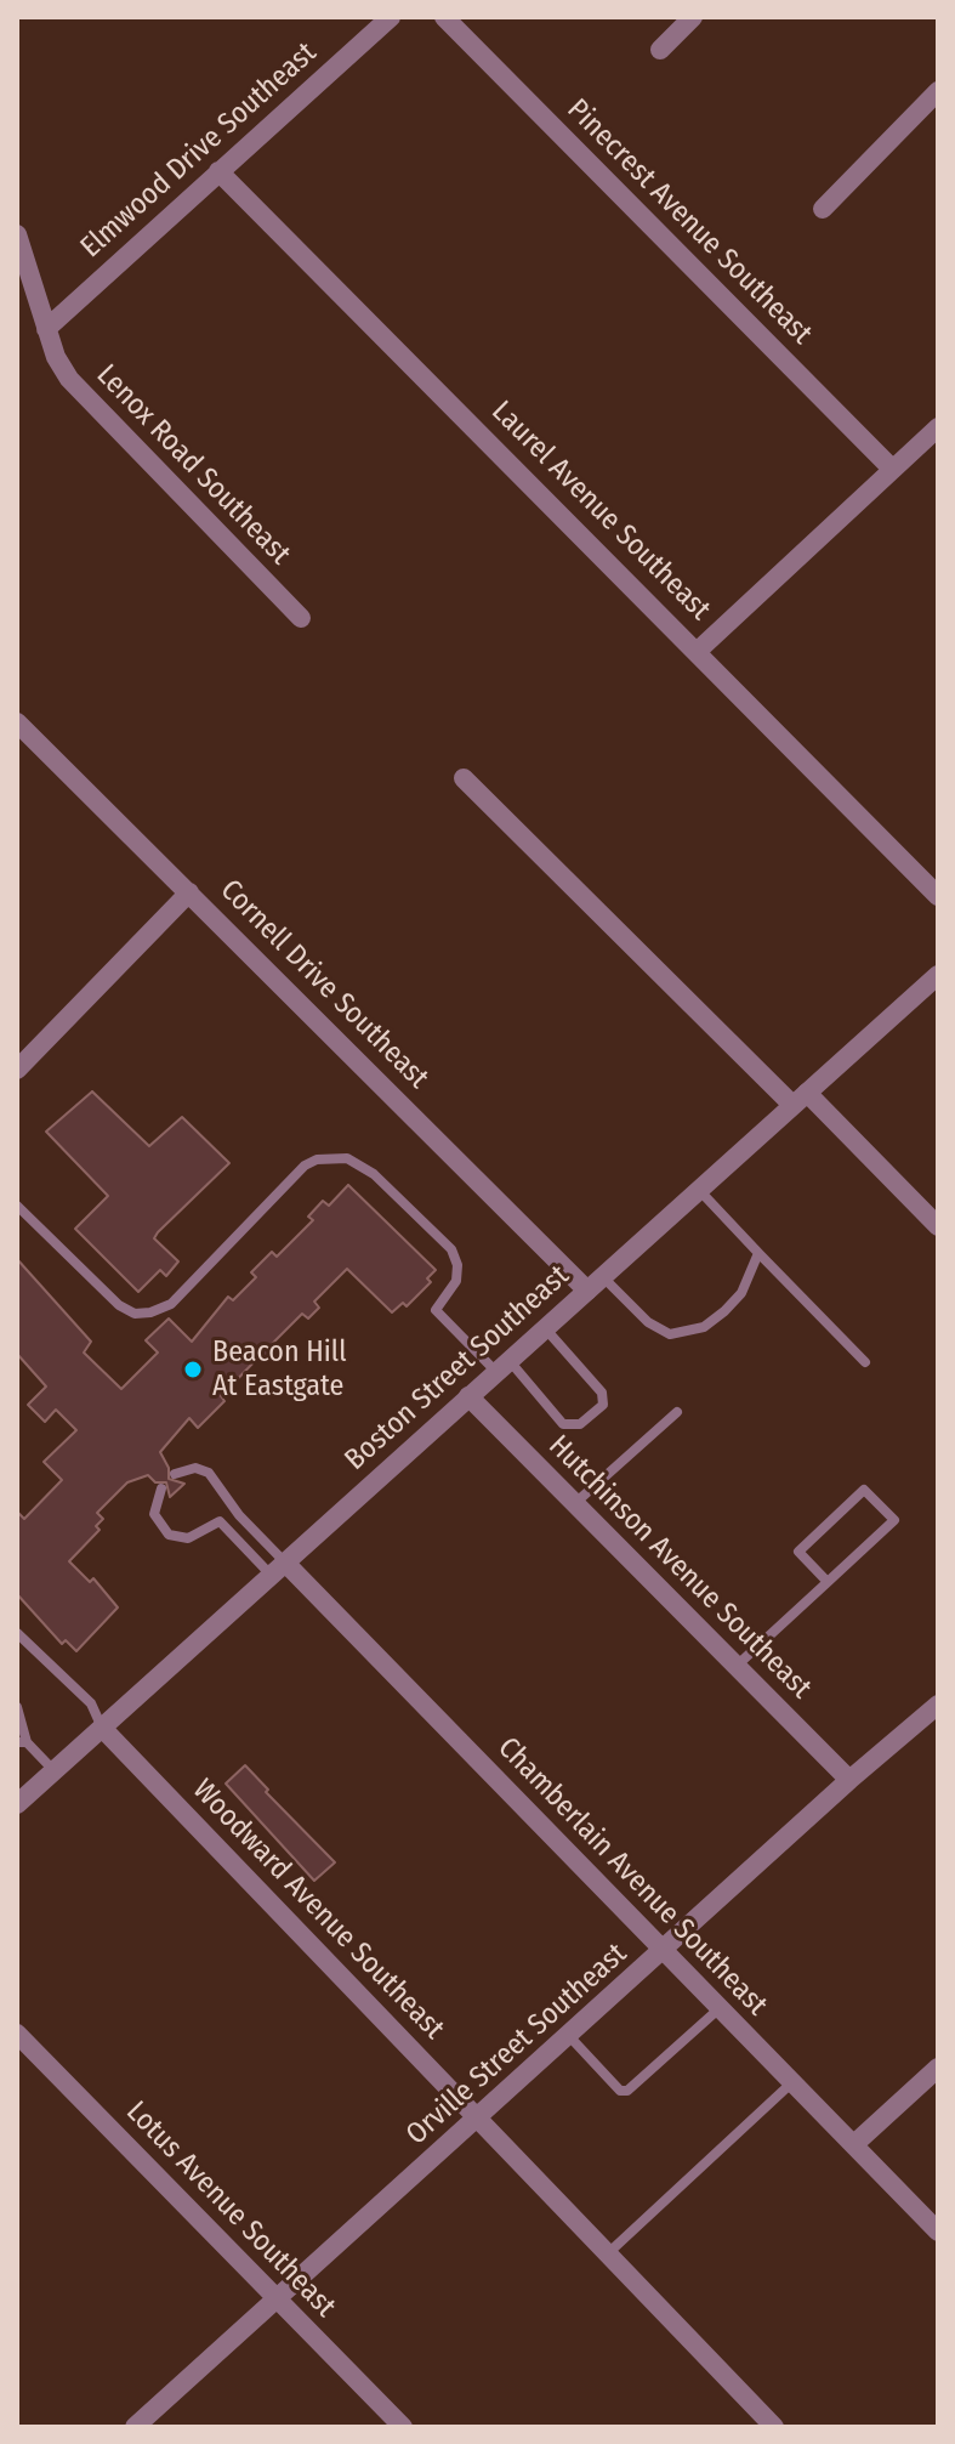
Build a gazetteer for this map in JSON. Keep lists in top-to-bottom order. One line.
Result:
{"streets":{"street":["Elmwood Drive Southeast","Pinecrest Avenue Southeast","Lenox Road Southeast","Laurel Avenue Southeast","Cornell Drive Southeast","Boston Street Southeast","Hutchinson Avenue Southeast","Chamberlain Avenue Southeast","Woodward Avenue Southeast","Orville Street Southeast","Lotus Avenue Southeast"]},"crossings":[["Elmwood Drive Southeast","Lenox Road Southeast"],["Elmwood Drive Southeast","Laurel Avenue Southeast"],["Cornell Drive Southeast","Boston Street Southeast"],["Boston Street Southeast","Hutchinson Avenue Southeast"],["Boston Street Southeast","Chamberlain Avenue Southeast"],["Boston Street Southeast","Woodward Avenue Southeast"],["Hutchinson Avenue Southeast","Orville Street Southeast"],["Chamberlain Avenue Southeast","Orville Street Southeast"],["Woodward Avenue Southeast","Orville Street Southeast"],["Orville Street Southeast","Lotus Avenue Southeast"]],"places":["Beacon Hill At Eastgate"]}
